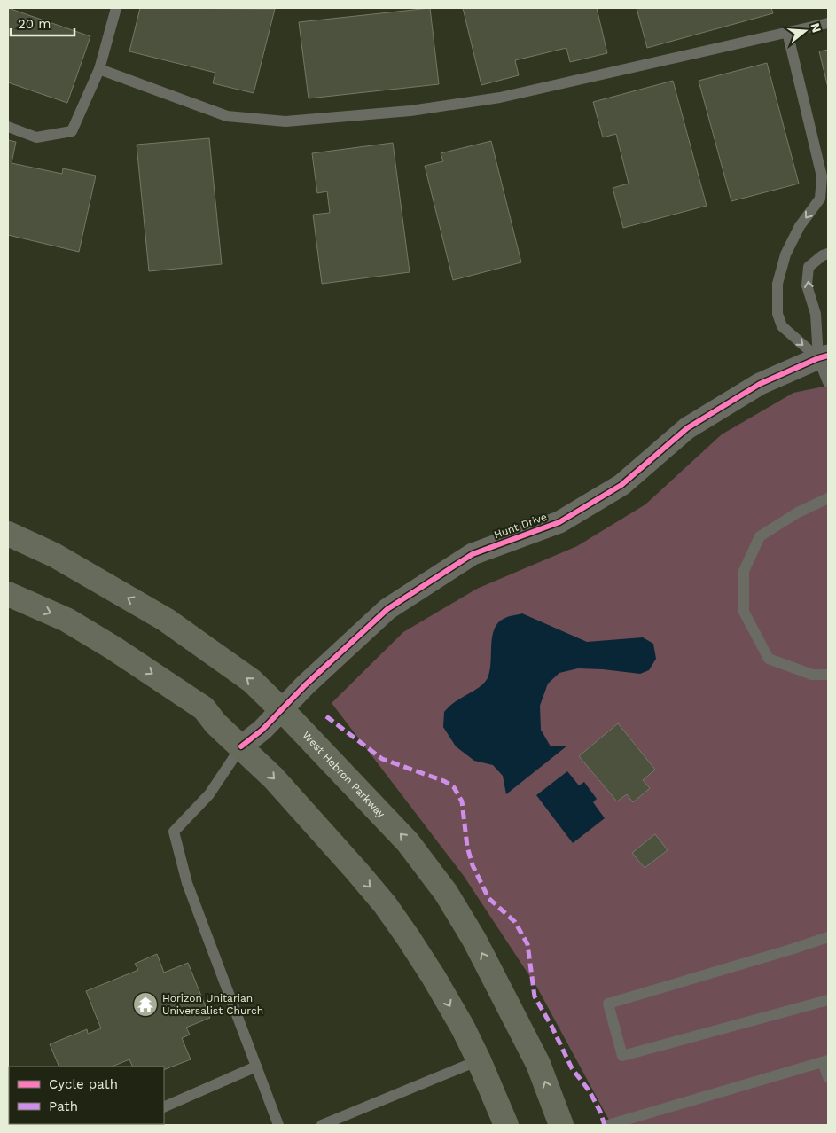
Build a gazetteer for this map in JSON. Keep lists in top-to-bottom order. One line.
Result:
{"streets":{"main road":["West Hebron Parkway"],"street":["Hunt Drive"]},"crossings":[["Hunt Drive","West Hebron Parkway"]],"places":{"temple":["Horizon Unitarian Universalist Church"]},"legend":["Cycle path","Path"],"scale_bar":"20 m","north":"right"}
